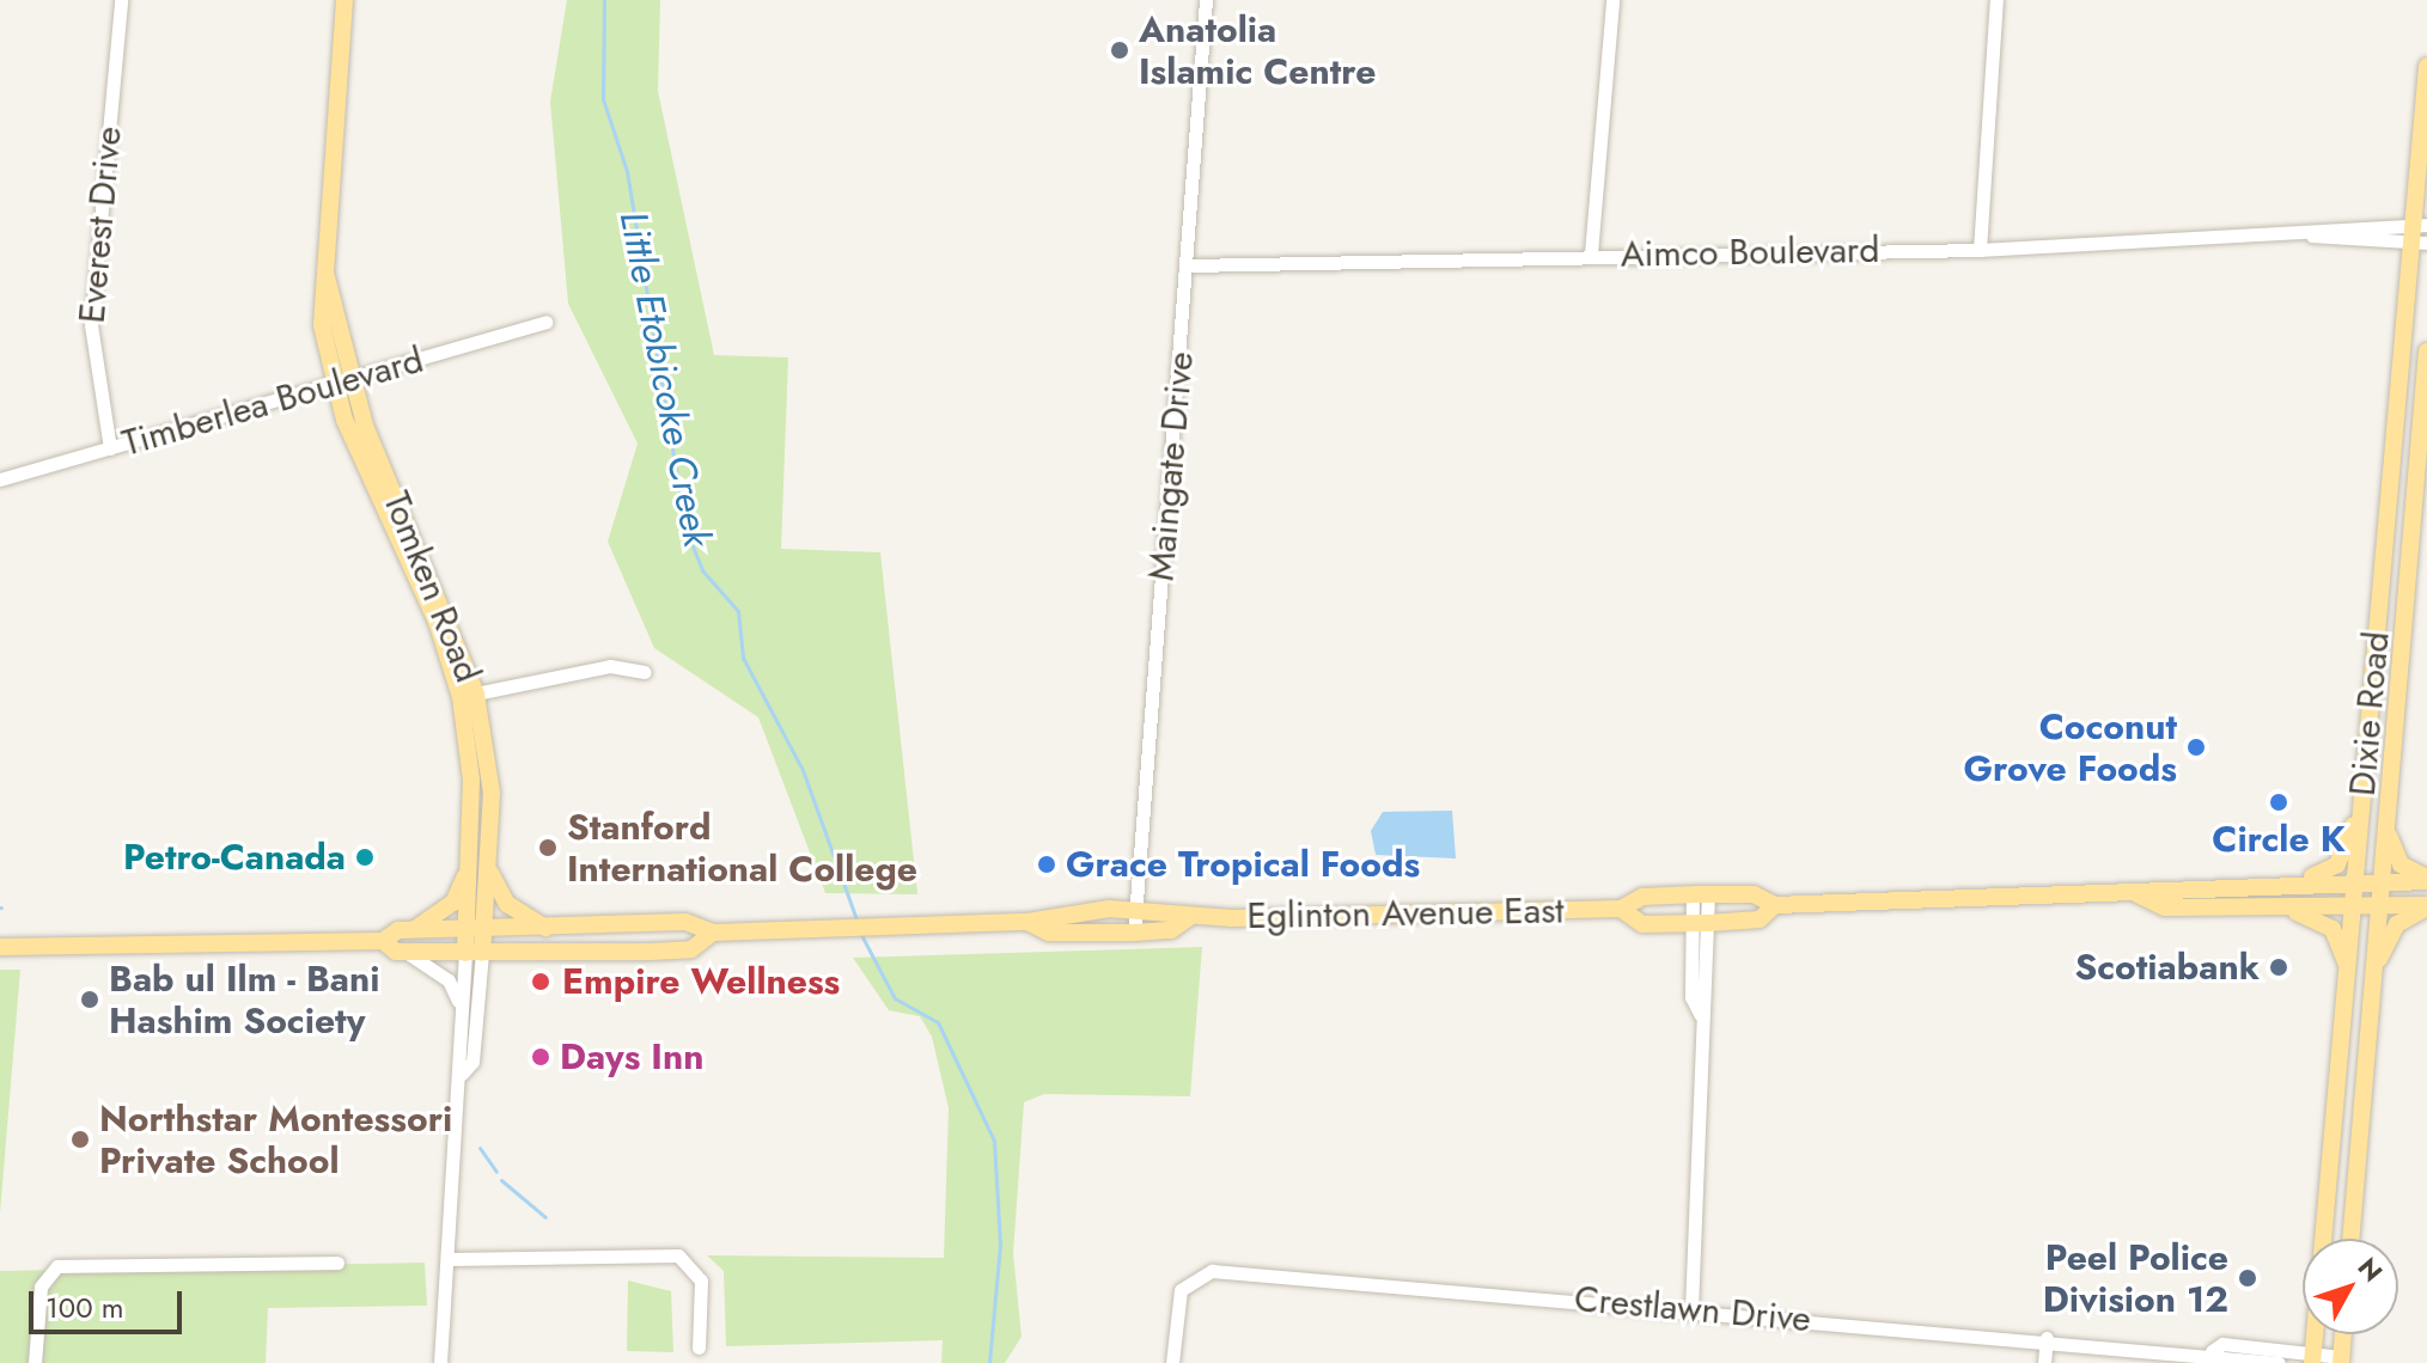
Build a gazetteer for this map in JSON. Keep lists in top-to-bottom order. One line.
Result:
{"streets":{"main road":["Tomken Road","Dixie Road","Eglinton Avenue East"],"street":["Everest Drive","Aimco Boulevard","Timberlea Boulevard","Maingate Drive","Crestlawn Drive"]},"crossings":[["Everest Drive","Timberlea Boulevard"],["Aimco Boulevard","Maingate Drive"],["Aimco Boulevard","Dixie Road"],["Timberlea Boulevard","Tomken Road"],["Maingate Drive","Eglinton Avenue East"],["Tomken Road","Eglinton Avenue East"],["Dixie Road","Eglinton Avenue East"],["Dixie Road","Crestlawn Drive"]],"water":["Little Etobicoke Creek"],"places":["Anatolia Islamic Centre","Coconut Grove Foods","Circle K","Stanford International College","Petro-Canada","Grace Tropical Foods","Scotiabank","Empire Wellness","Bab ul Ilm - Bani Hashim Society","Days Inn","Northstar Montessori Private School","Peel Police Division 12"],"scale_bar":"100 m","north":"top right"}
